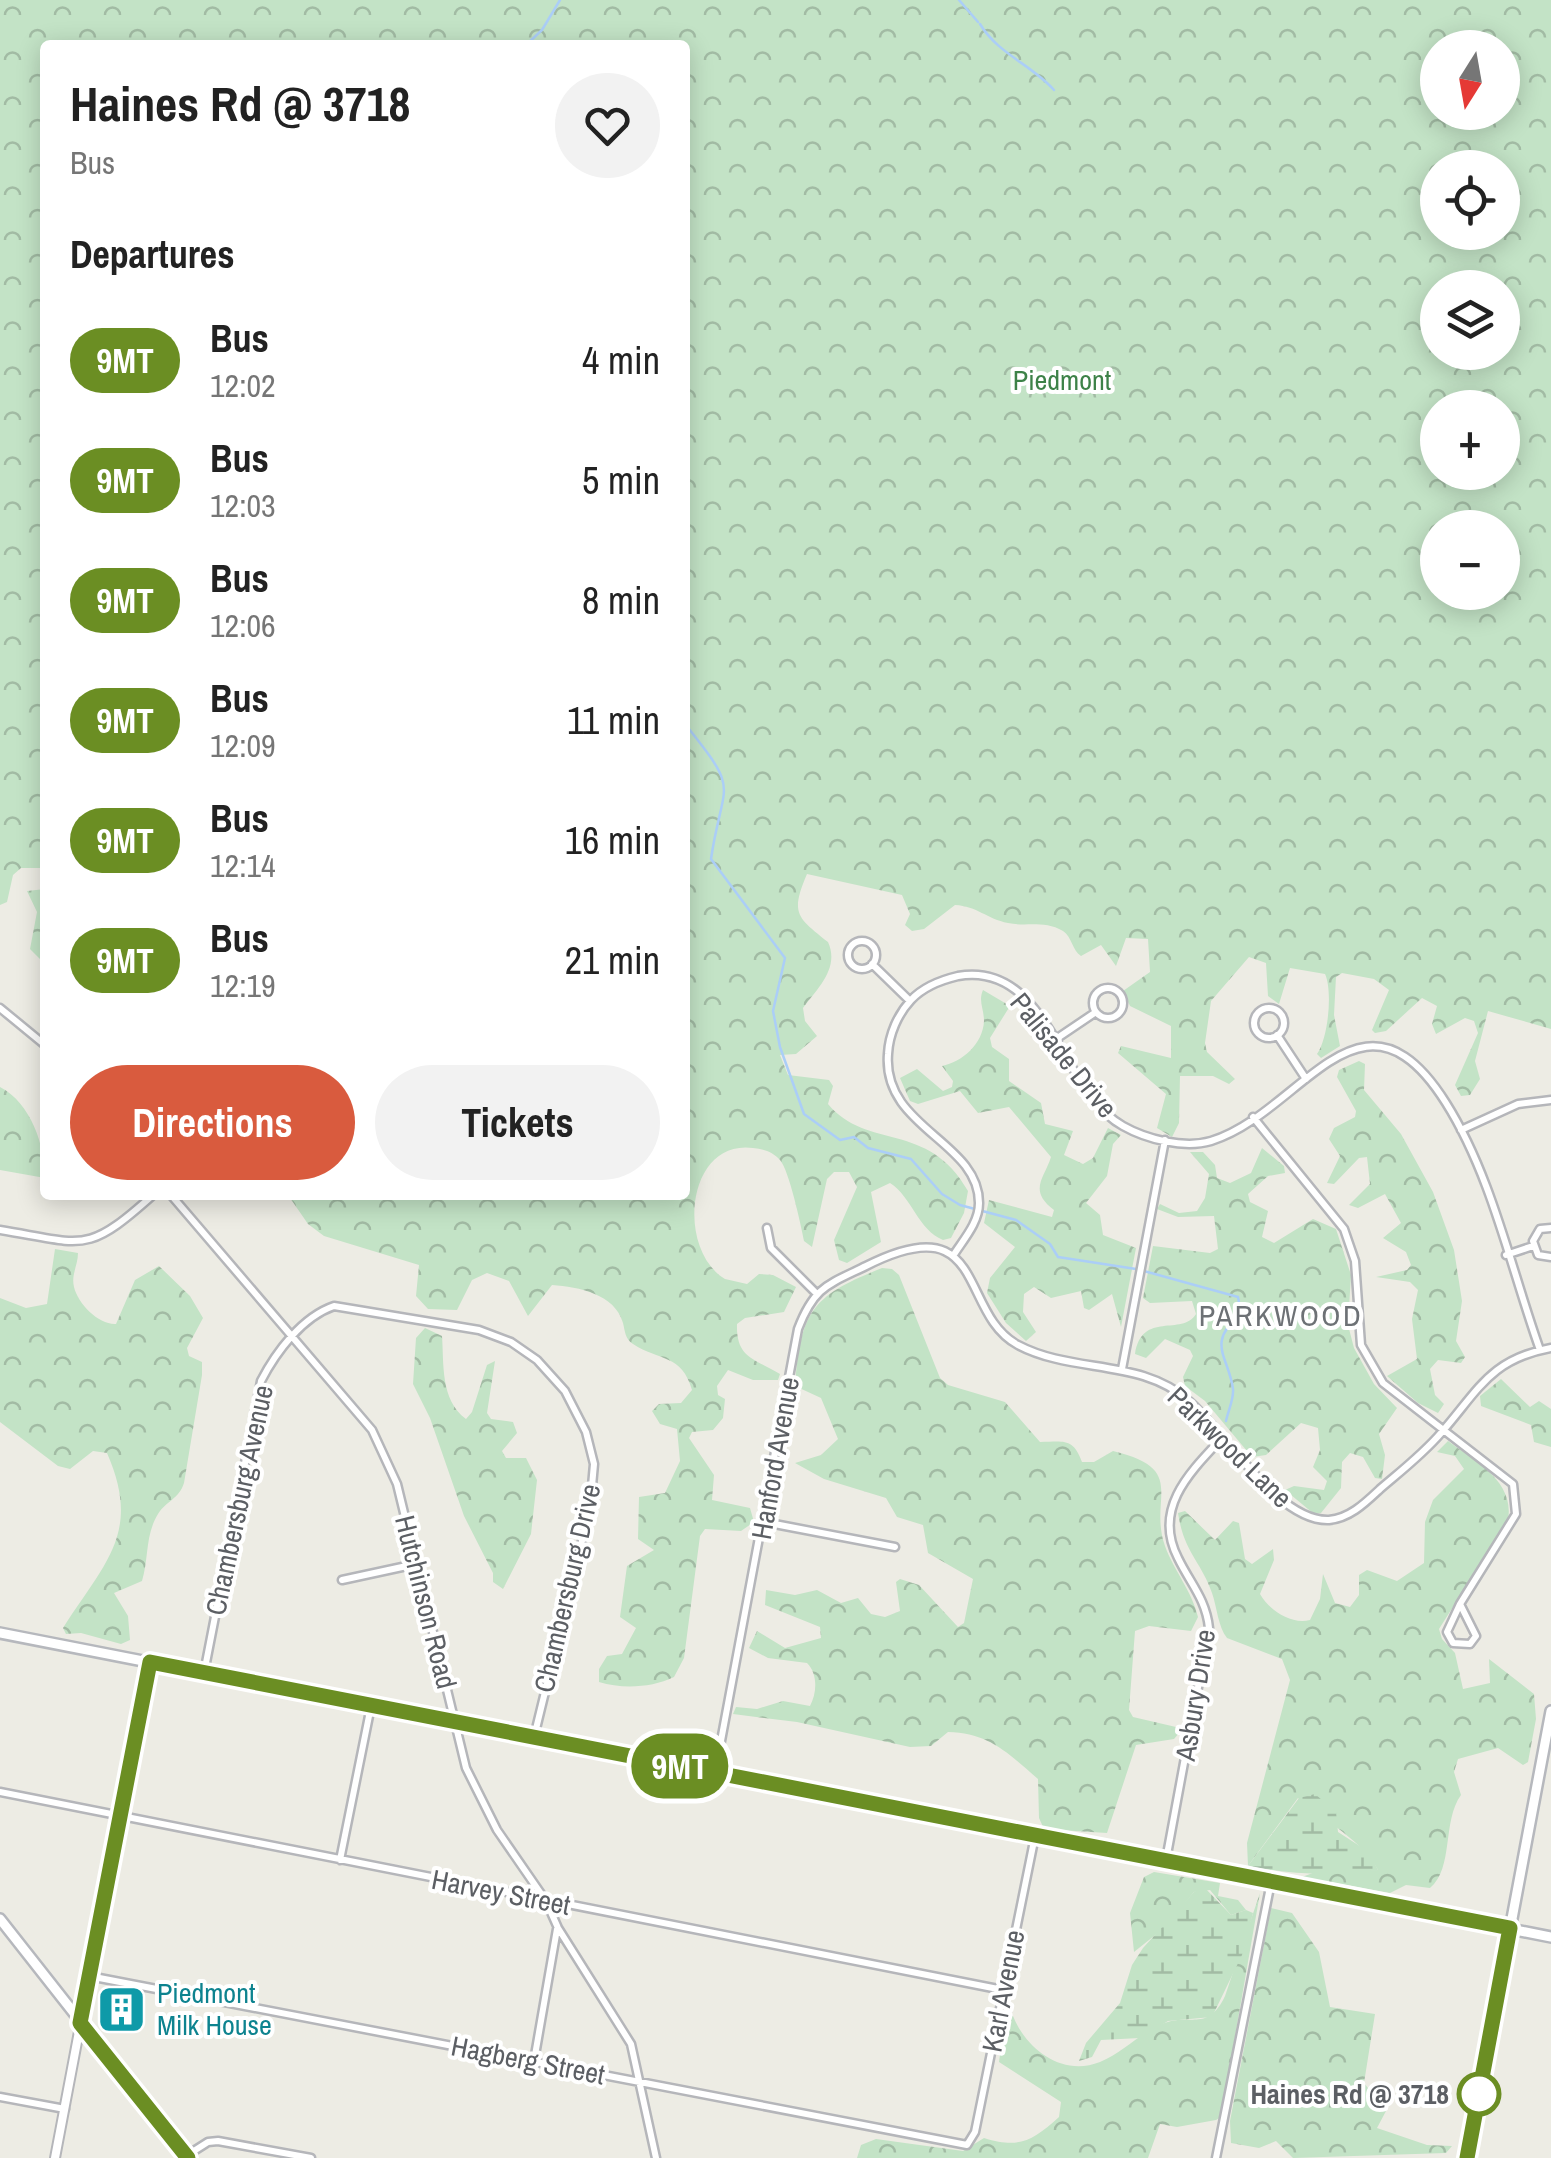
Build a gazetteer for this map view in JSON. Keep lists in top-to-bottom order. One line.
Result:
{"streets":{"street":["Palisade Drive","Parkwood Lane","Hanford Avenue","Chambersburg Avenue","Chambersburg Drive","Hutchinson Road","Asbury Drive","Harvey Street","Karl Avenue","Hagberg Street"]},"crossings":[["Palisade Drive","Parkwood Lane"],["Parkwood Lane","Asbury Drive"],["Chambersburg Avenue","Chambersburg Drive"],["Chambersburg Avenue","Hutchinson Road"],["Chambersburg Drive","Hutchinson Road"],["Hutchinson Road","Harvey Street"],["Hutchinson Road","Hagberg Street"],["Harvey Street","Karl Avenue"],["Karl Avenue","Hagberg Street"]],"districts":["PARKWOOD"],"parks":["Piedmont"],"places":{"building":["Piedmont Milk House"],"other":["Haines Rd @ 3718"]},"lines":["bus line 9MT"],"north":"bottom","page":{"on_map":"9MT","map_buttons":["+","−"],"heading":[["Haines Rd @ 3718","Bus"],"Departures"],"list":[{"mark":"9MT","name":"Bus","note":"12:02","value":"4 min"},{"mark":"9MT","name":"Bus","note":"12:03","value":"5 min"},{"mark":"9MT","name":"Bus","note":"12:06","value":"8 min"},{"mark":"9MT","name":"Bus","note":"12:09","value":"11 min"},{"mark":"9MT","name":"Bus","note":"12:14","value":"16 min"},{"mark":"9MT","name":"Bus","note":"12:19","value":"21 min"}],"buttons":["Directions","Tickets"]}}
